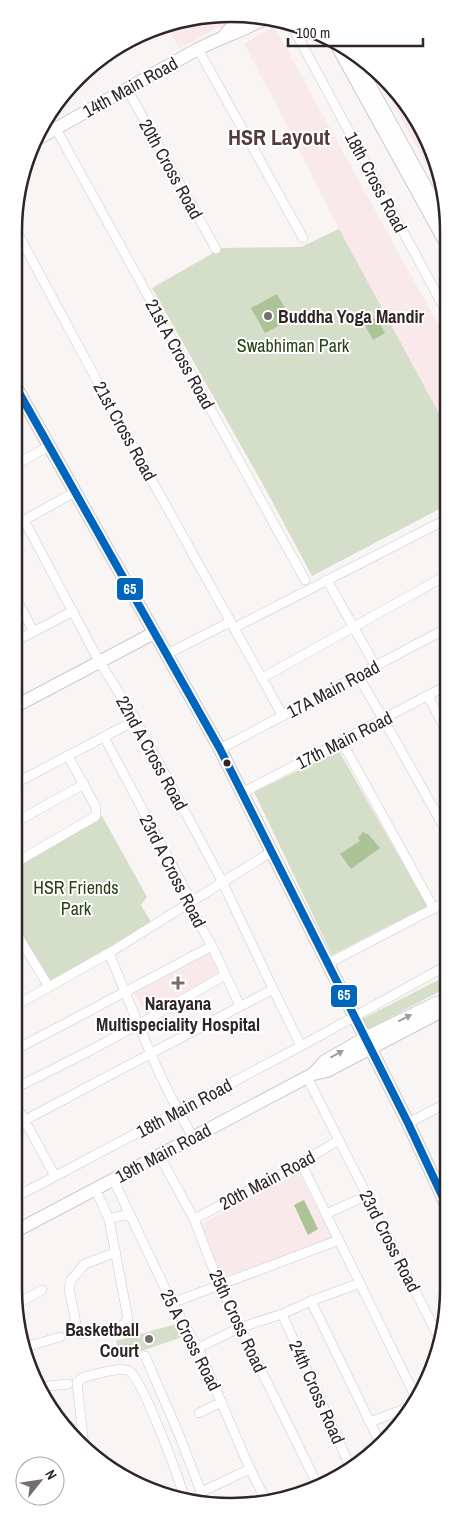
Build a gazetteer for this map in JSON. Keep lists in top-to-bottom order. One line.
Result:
{"streets":{"street":["14th Main Road","20th Cross Road","18th Cross Road","21st A Cross Road","21st Cross Road","17A Main Road","17th Main Road","22nd A Cross Road","23rd A Cross Road","18th Main Road","19th Main Road","20th Main Road","23rd Cross Road","25th Cross Road","25 A Cross Road","24th Cross Road"]},"crossings":[["14th Main Road","20th Cross Road"],["14th Main Road","21st A Cross Road"],["21st Cross Road","17A Main Road"],["22nd A Cross Road","18th Main Road"],["19th Main Road","23rd Cross Road"],["19th Main Road","25th Cross Road"],["19th Main Road","25 A Cross Road"],["20th Main Road","23rd Cross Road"],["20th Main Road","25th Cross Road"]],"districts":["HSR Layout"],"parks":["Swabhiman Park","HSR Friends Park"],"places":{"other":["Buddha Yoga Mandir","Basketball Court"],"health":["Narayana Multispeciality Hospital"]},"lines":["transit line 65"],"scale_bar":"100 m","north":"top right"}
